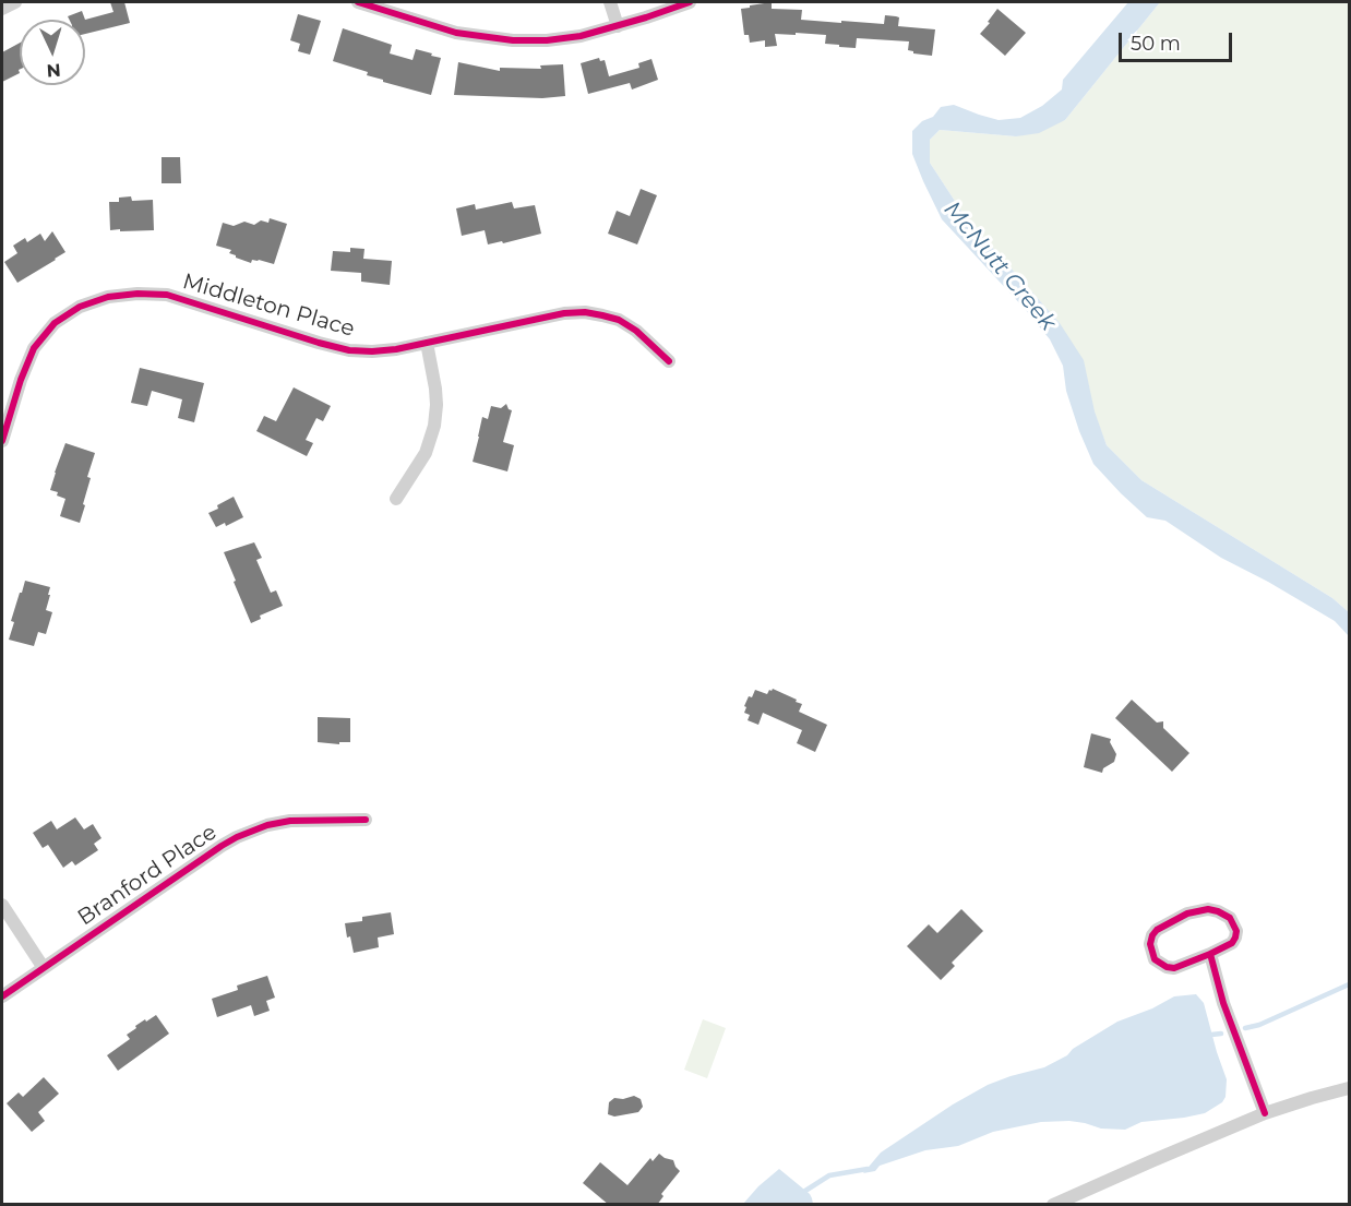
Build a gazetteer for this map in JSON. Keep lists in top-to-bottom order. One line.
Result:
{"streets":{"street":["Middleton Place","Branford Place"]},"water":["McNutt Creek"],"scale_bar":"50 m","north":"bottom"}
